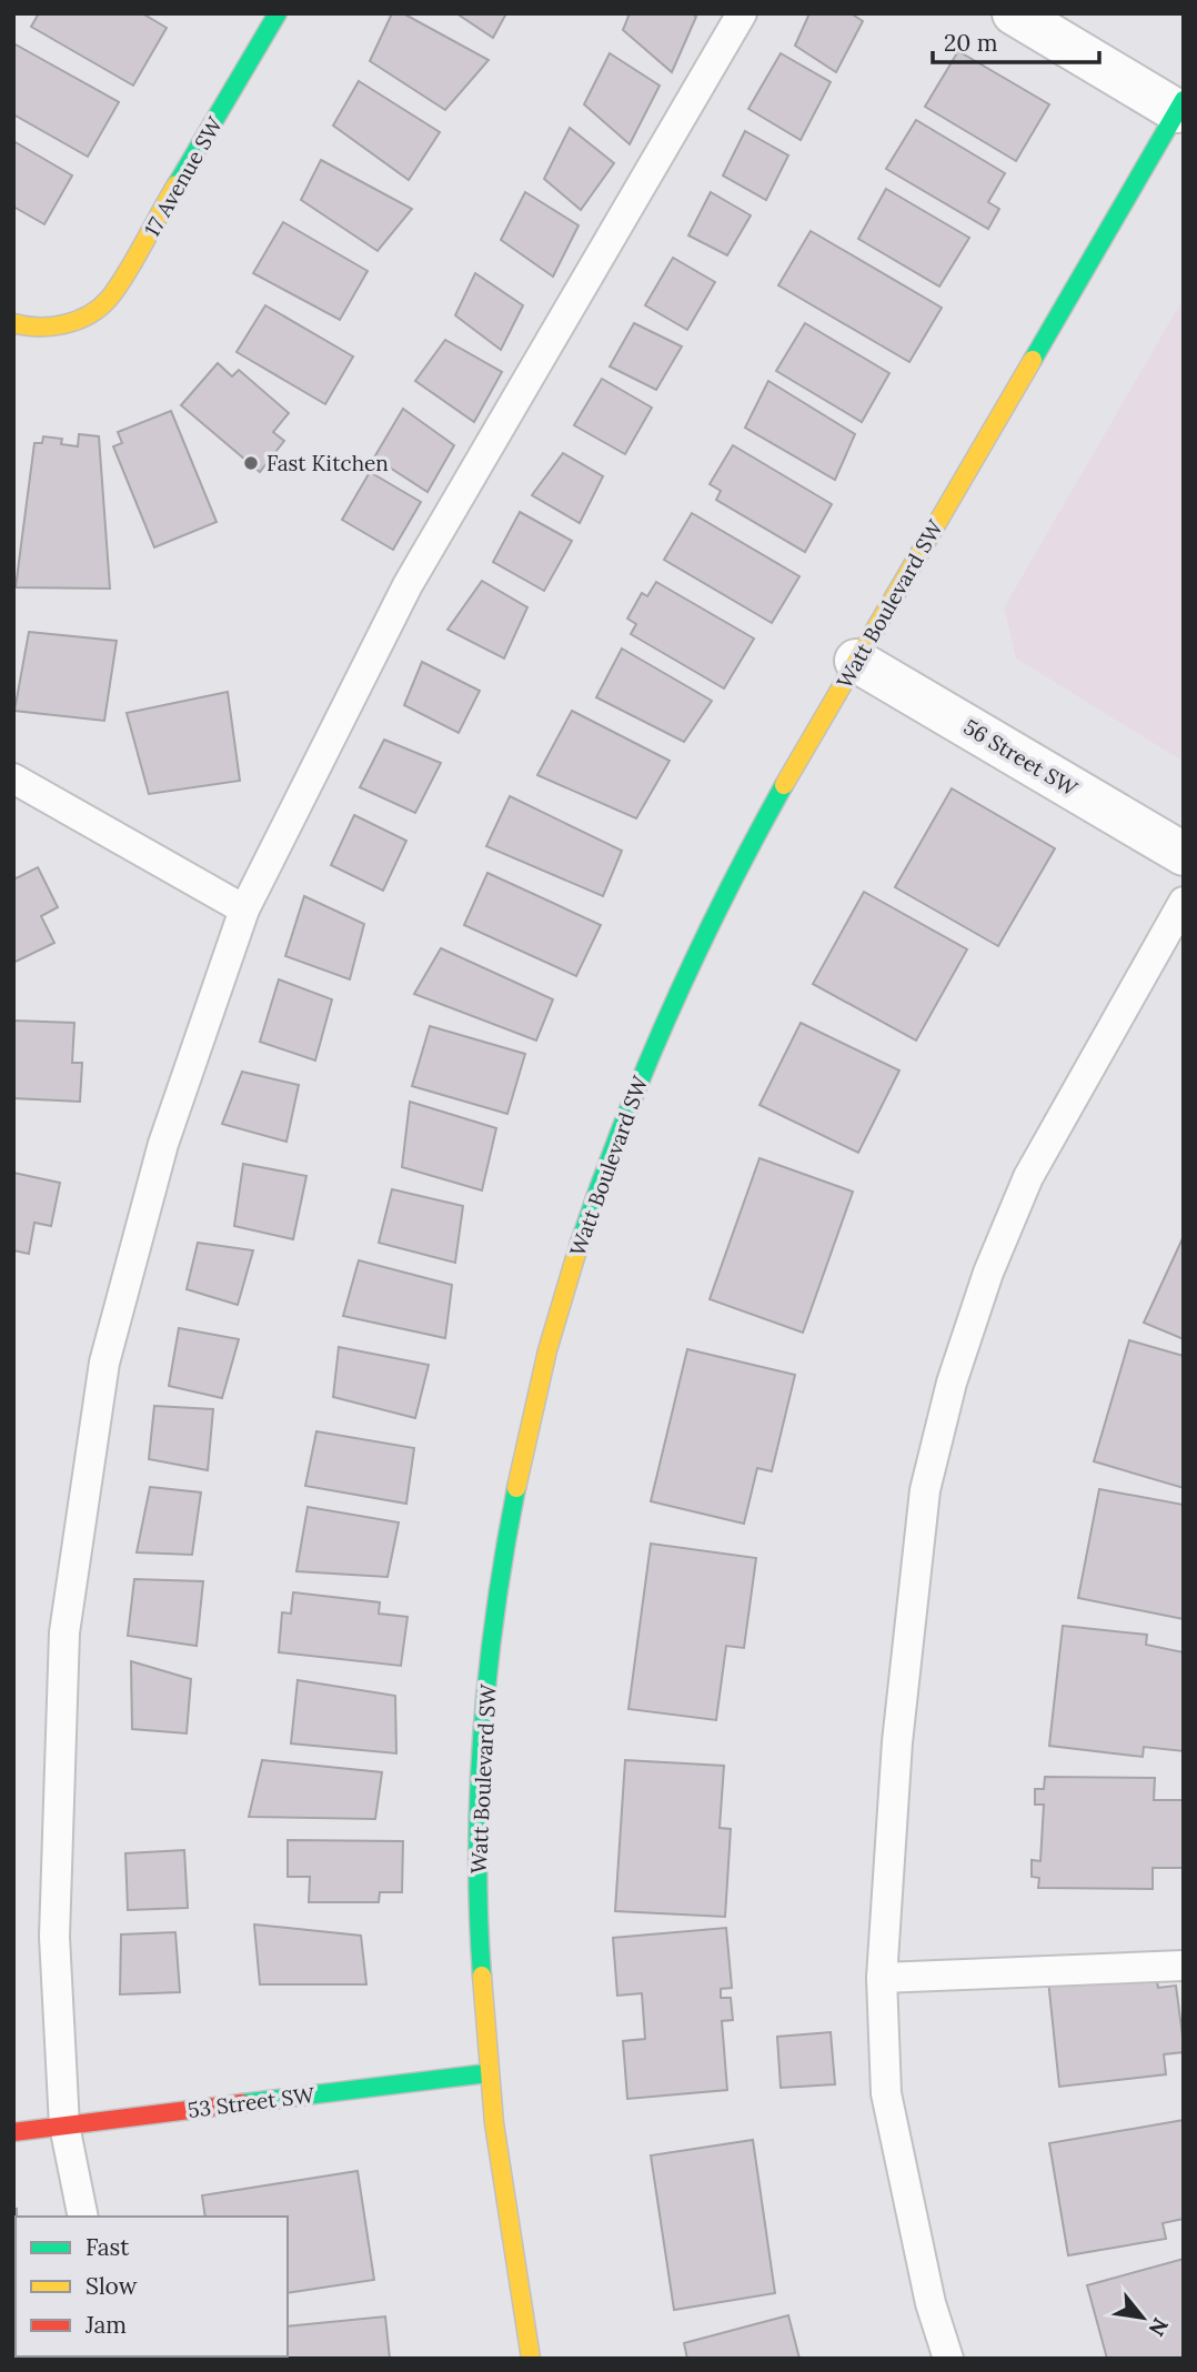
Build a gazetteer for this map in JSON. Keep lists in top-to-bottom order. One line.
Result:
{"streets":{"street":["17 Avenue SW","Watt Boulevard SW","56 Street SW","53 Street SW"]},"crossings":[["Watt Boulevard SW","56 Street SW"],["Watt Boulevard SW","53 Street SW"]],"places":["Fast Kitchen"],"legend":["Fast","Slow","Jam"],"scale_bar":"20 m","north":"bottom right"}
